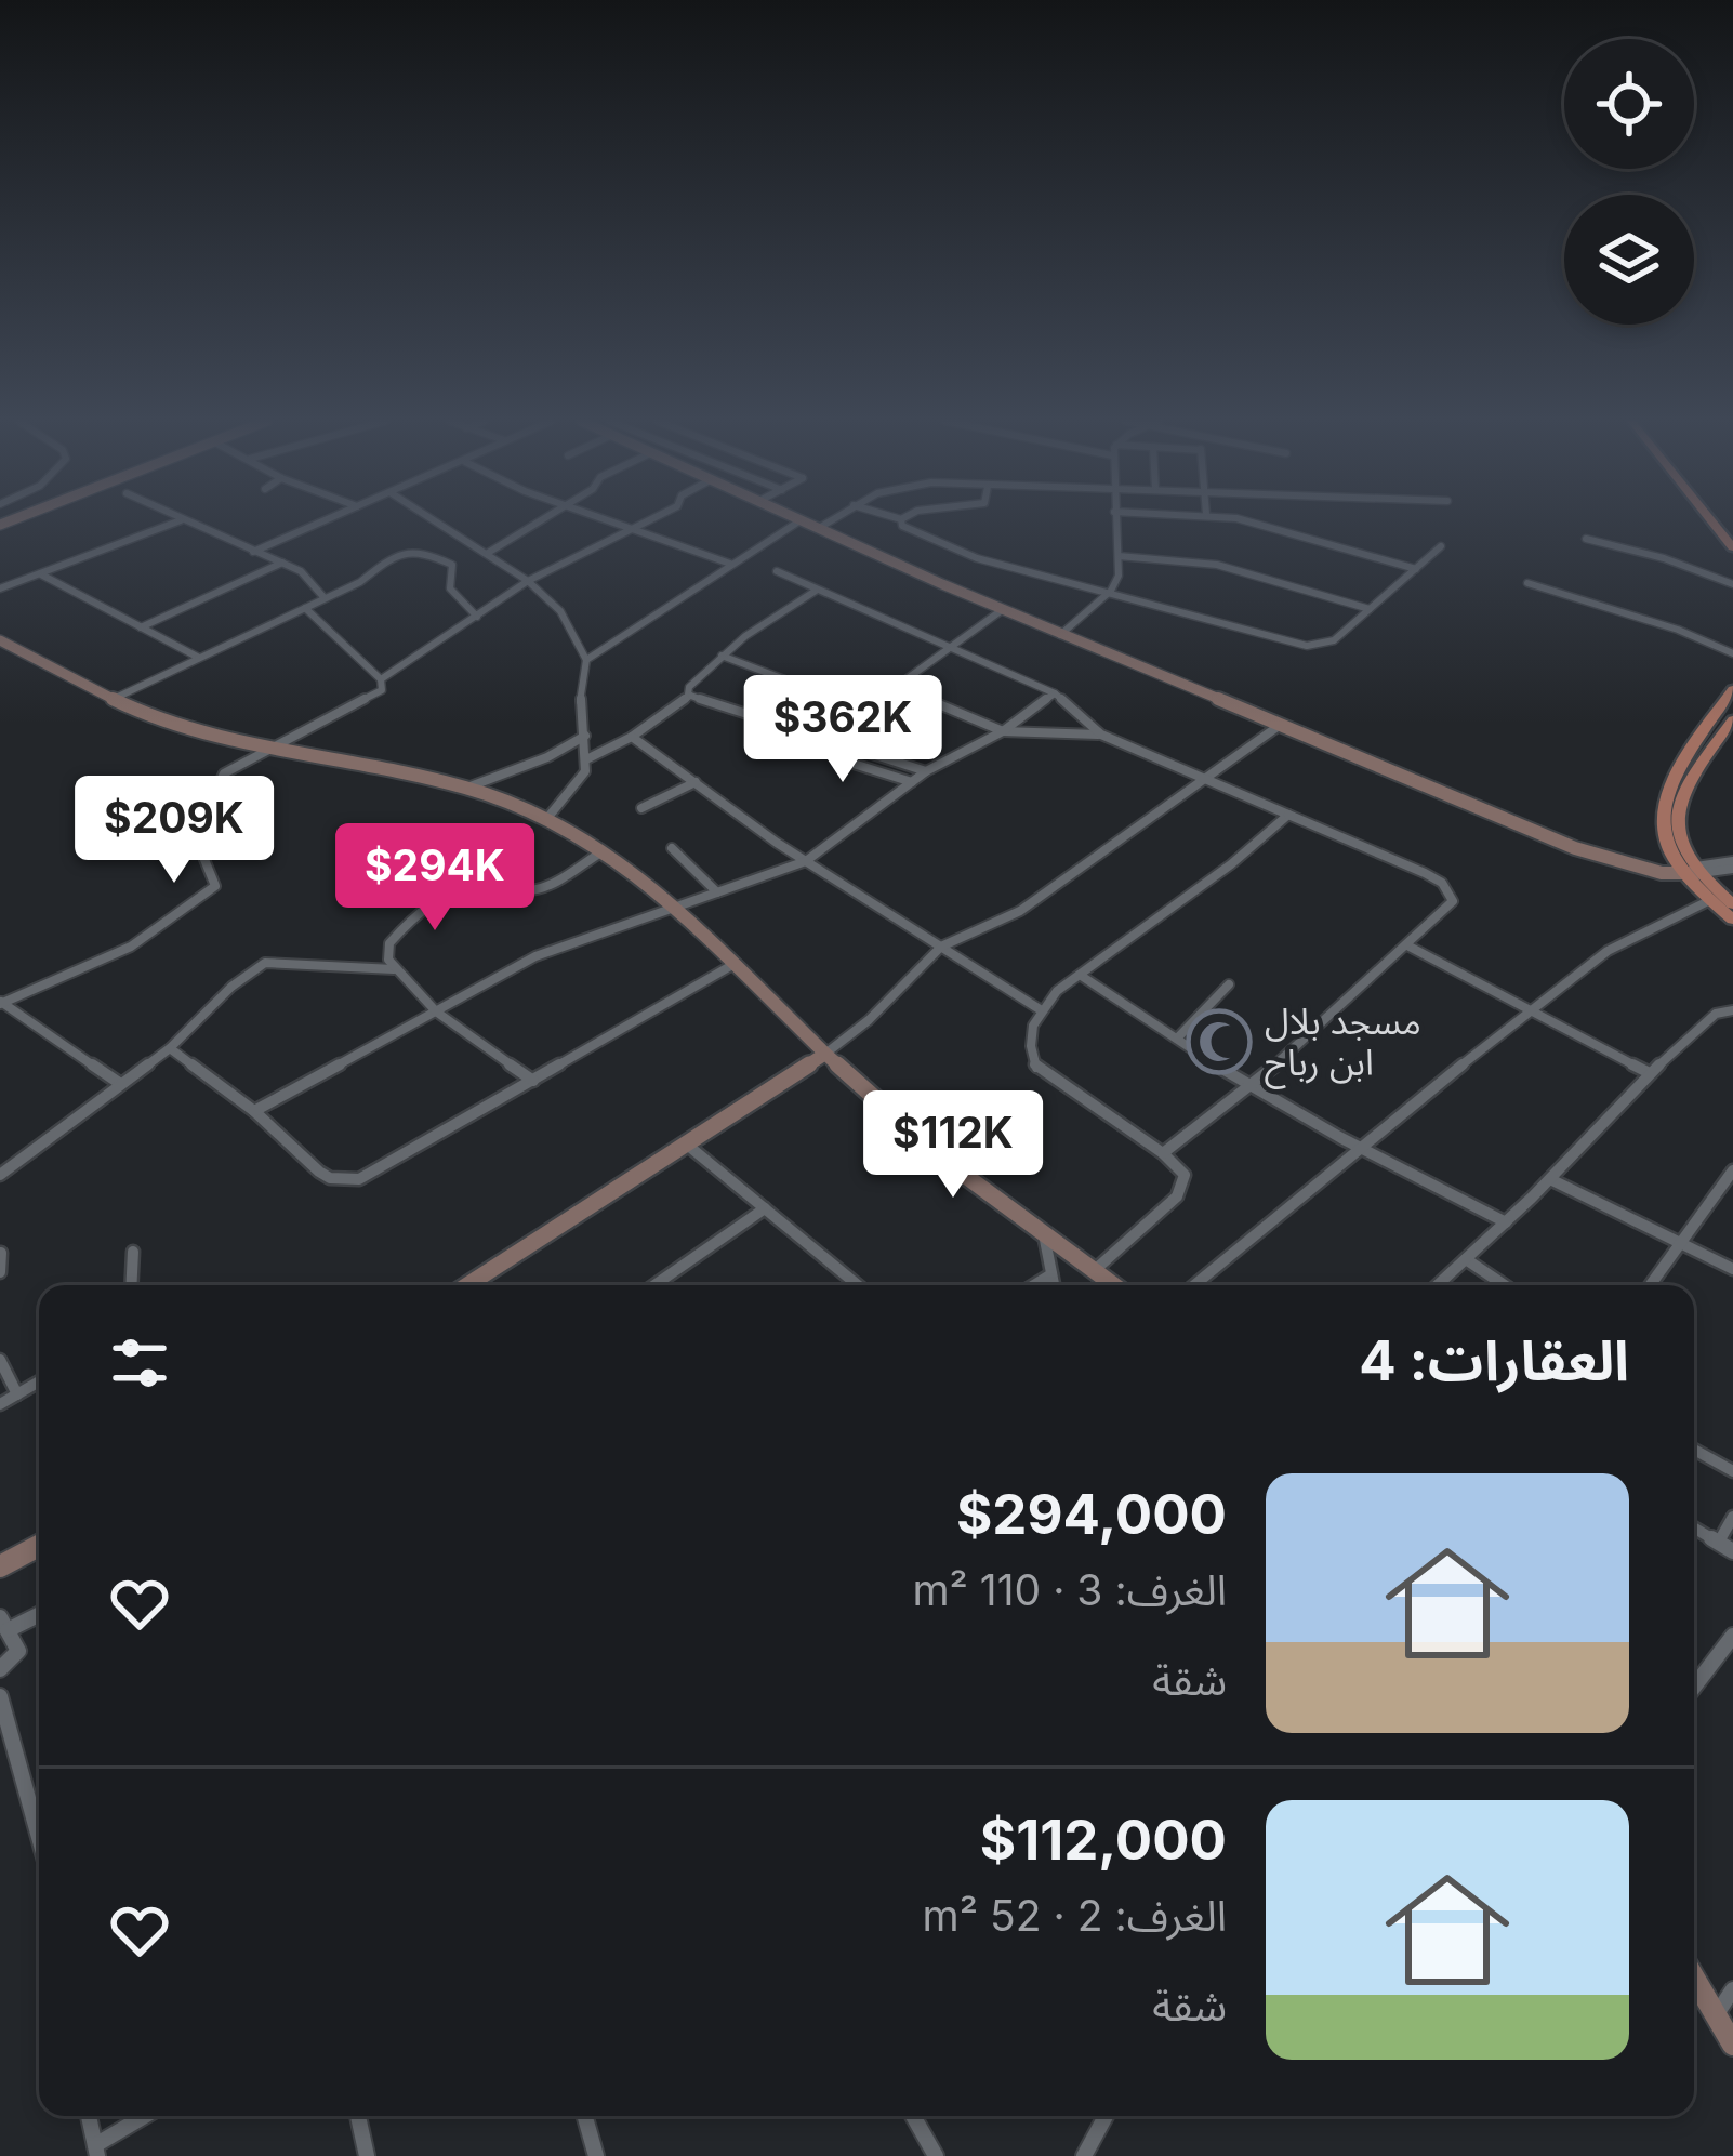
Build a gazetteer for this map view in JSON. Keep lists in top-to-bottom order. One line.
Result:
{"places":{"mosque":["مسجد بلال ابن رباح"]},"page":{"price":["$362K","$209K","$294K","$112K"],"heading":"العقارات: 4","list":[{"name":"$294,000","note":"الغرف: 3 · 110 m² · شقة"},{"name":"$112,000","note":"الغرف: 2 · 52 m² · شقة"}]}}
